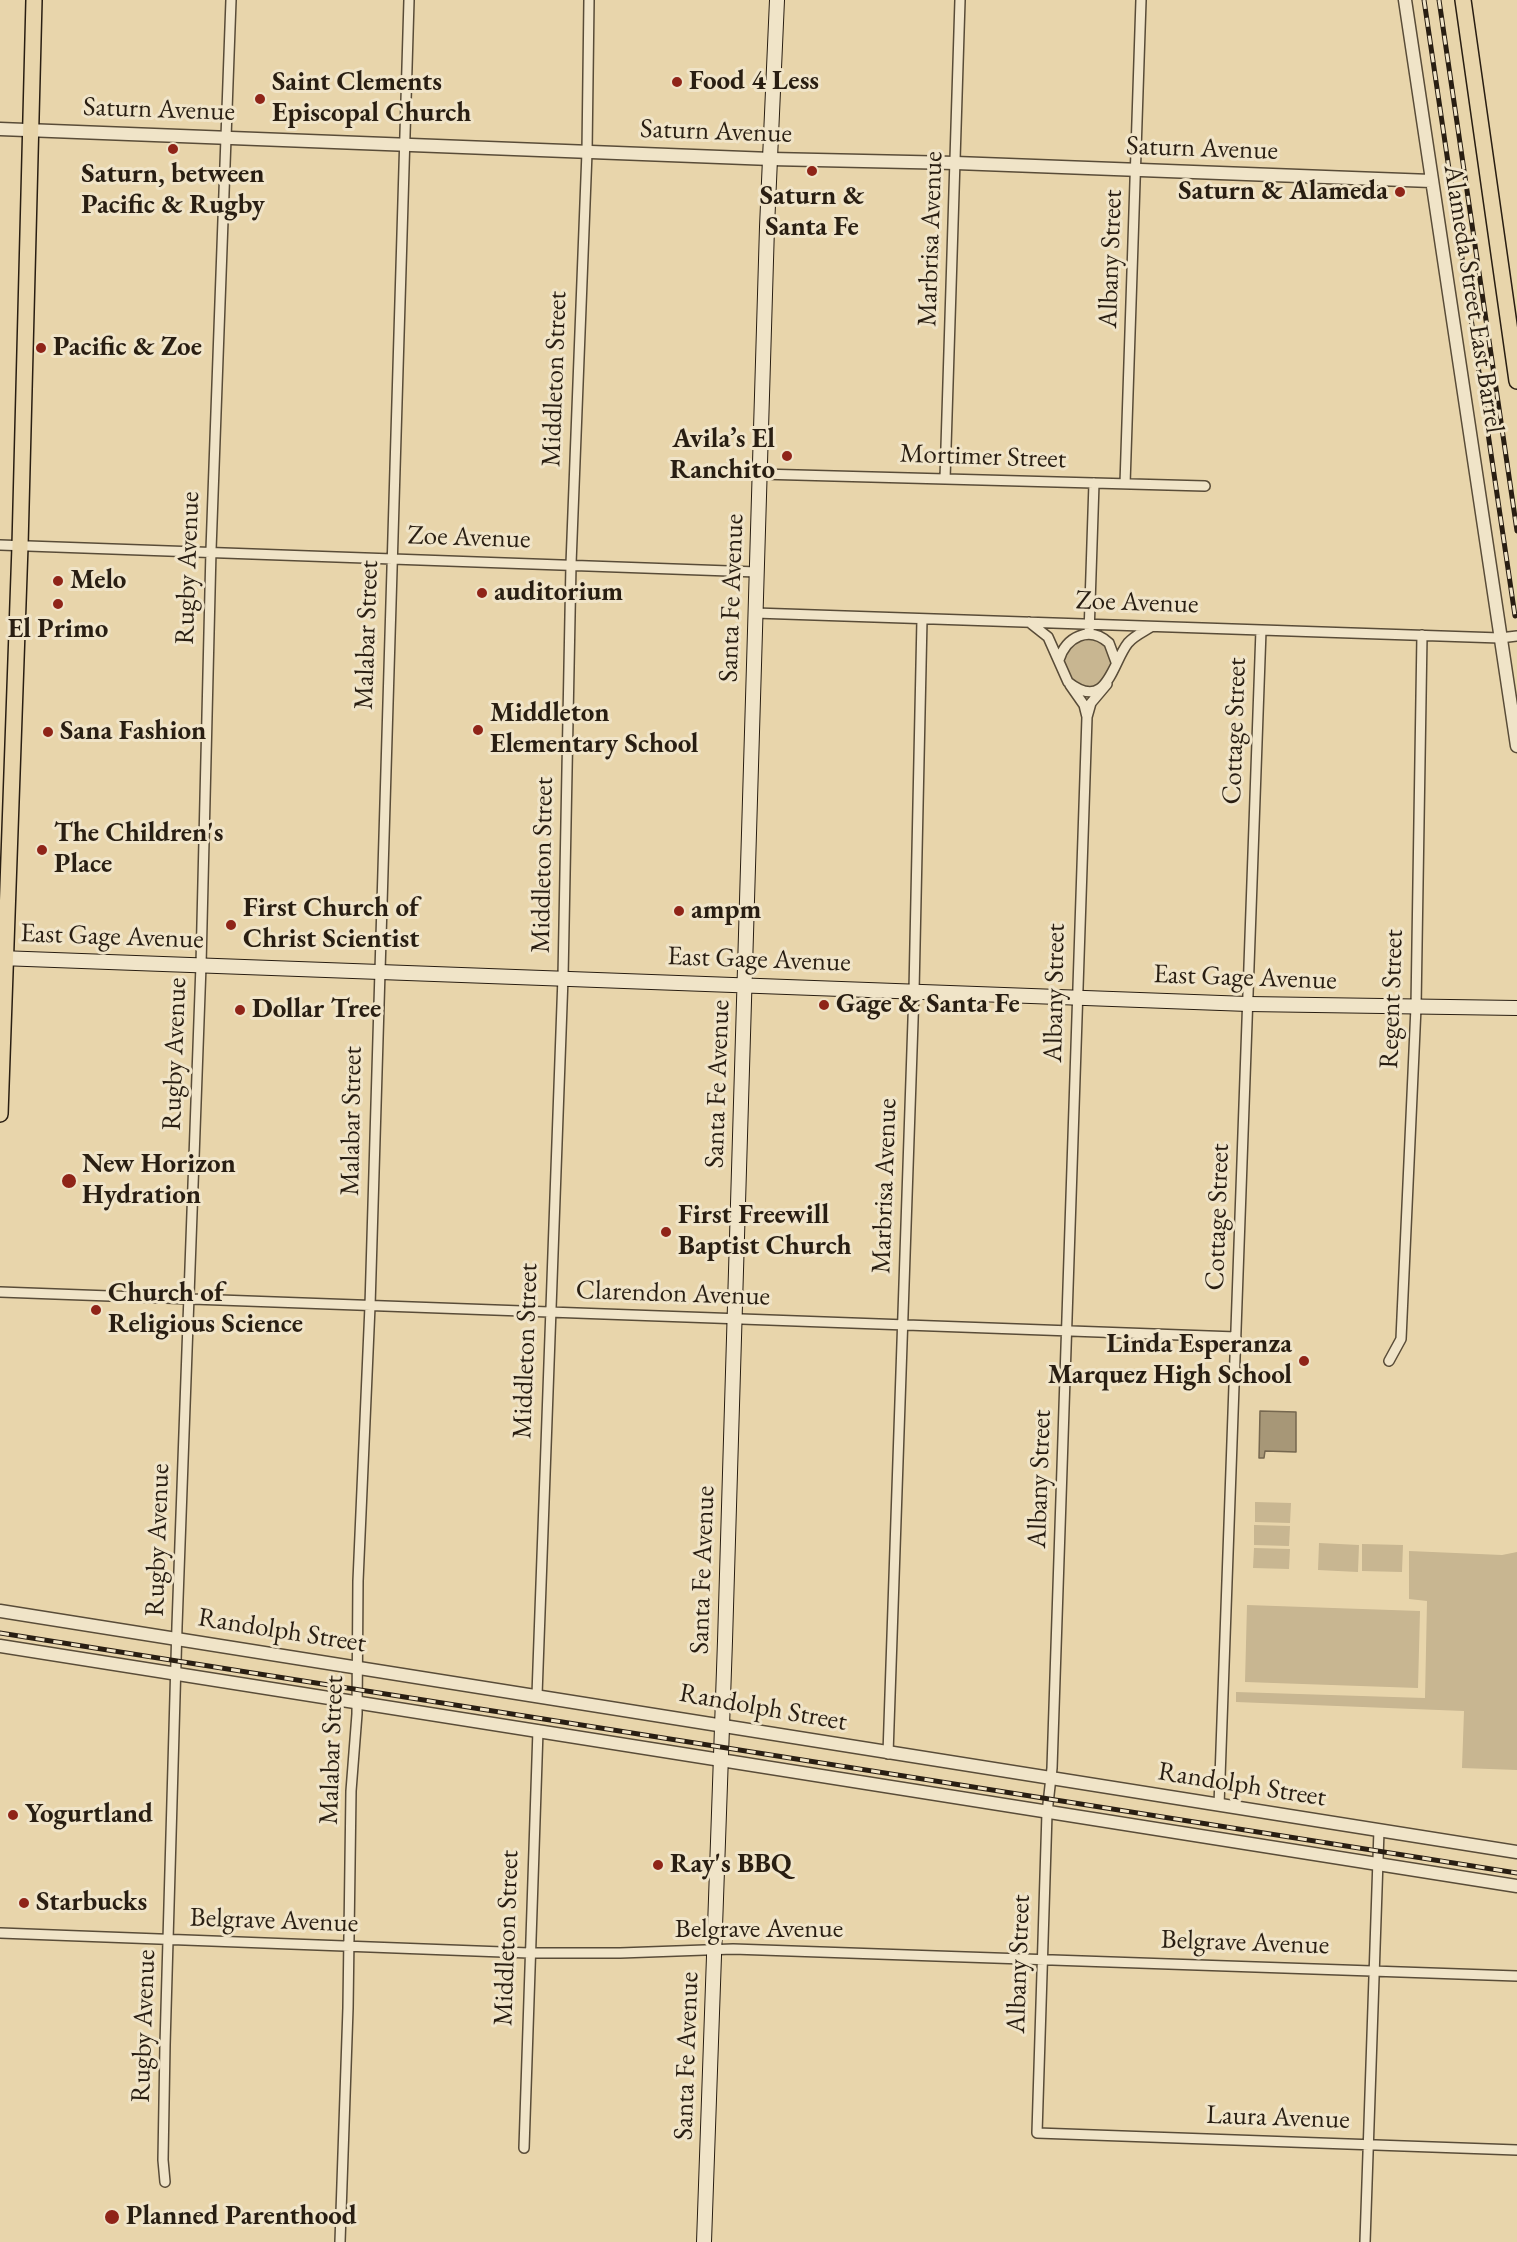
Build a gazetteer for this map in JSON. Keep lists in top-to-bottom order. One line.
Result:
{"streets":{"main road":["Santa Fe Avenue","East Gage Avenue"],"street":["Saturn Avenue","Marbrisa Avenue","Albany Street","Alameda Street East Barrel","Middleton Street","Mortimer Street","Zoe Avenue","Rugby Avenue","Malabar Street","Cottage Street","Regent Street","Clarendon Avenue","Randolph Street","Belgrave Avenue","Laura Avenue"]},"crossings":[["Saturn Avenue","Marbrisa Avenue"],["Saturn Avenue","Albany Street"],["Saturn Avenue","Alameda Street East Barrel"],["Saturn Avenue","Middleton Street"],["Saturn Avenue","Rugby Avenue"],["Saturn Avenue","Santa Fe Avenue"],["Saturn Avenue","Malabar Street"],["Marbrisa Avenue","Mortimer Street"],["Marbrisa Avenue","Zoe Avenue"],["Marbrisa Avenue","East Gage Avenue"],["Marbrisa Avenue","Clarendon Avenue"],["Marbrisa Avenue","Randolph Street"],["Albany Street","Mortimer Street"],["Albany Street","Zoe Avenue"],["Albany Street","East Gage Avenue"],["Albany Street","Clarendon Avenue"],["Albany Street","Randolph Street"],["Albany Street","Belgrave Avenue"],["Albany Street","Laura Avenue"],["Alameda Street East Barrel","Zoe Avenue"],["Middleton Street","Zoe Avenue"],["Middleton Street","East Gage Avenue"],["Middleton Street","Clarendon Avenue"],["Middleton Street","Randolph Street"],["Middleton Street","Belgrave Avenue"],["Mortimer Street","Santa Fe Avenue"],["Zoe Avenue","Rugby Avenue"],["Zoe Avenue","Santa Fe Avenue"],["Zoe Avenue","Malabar Street"],["Zoe Avenue","Cottage Street"],["Zoe Avenue","Regent Street"],["Rugby Avenue","East Gage Avenue"],["Rugby Avenue","Clarendon Avenue"],["Rugby Avenue","Randolph Street"],["Rugby Avenue","Belgrave Avenue"],["Santa Fe Avenue","East Gage Avenue"],["Santa Fe Avenue","Clarendon Avenue"],["Santa Fe Avenue","Randolph Street"],["Santa Fe Avenue","Belgrave Avenue"],["Malabar Street","East Gage Avenue"],["Malabar Street","Clarendon Avenue"],["Malabar Street","Randolph Street"],["Malabar Street","Belgrave Avenue"],["Cottage Street","East Gage Avenue"],["Cottage Street","Clarendon Avenue"],["Cottage Street","Randolph Street"],["East Gage Avenue","Regent Street"]],"places":["Food 4 Less","Saint Clements Episcopal Church","Saturn, between Pacific & Rugby","Saturn & Santa Fe","Saturn & Alameda","Pacific & Zoe","Avila’s El Ranchito","Melo","auditorium","El Primo","Middleton Elementary School","Sana Fashion","The Children's Place","ampm","First Church of Christ Scientist","Gage & Santa Fe","Dollar Tree","New Horizon Hydration","First Freewill Baptist Church","Church of Religious Science","Linda Esperanza Marquez High School","Yogurtland","Ray's BBQ","Starbucks","Planned Parenthood"]}
